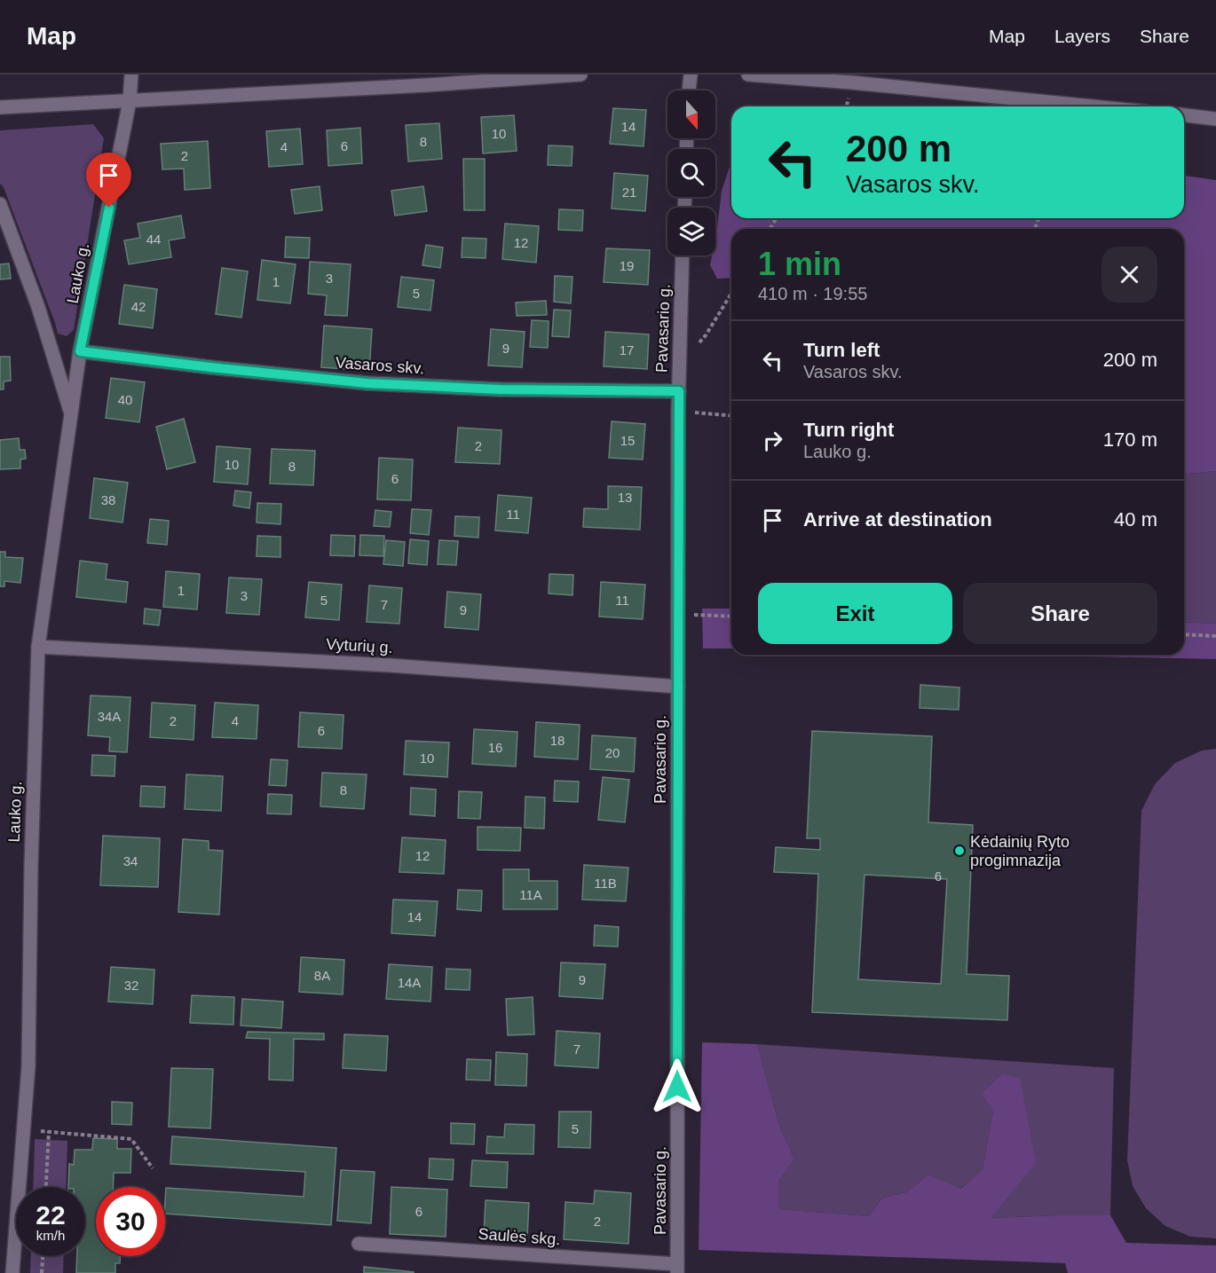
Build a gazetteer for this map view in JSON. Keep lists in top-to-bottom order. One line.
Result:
{"streets":{"street":["Lauko g.","Pavasario g.","Vasaros skv.","Vyturių g.","Saulės skg."]},"crossings":[["Lauko g.","Vasaros skv."],["Lauko g.","Vyturių g."],["Pavasario g.","Vasaros skv."],["Pavasario g.","Vyturių g."],["Pavasario g.","Saulės skg."]],"places":["Kėdainių Ryto progimnazija"],"house_numbers":["14","10","8","6","4","2","21","44","12","19","3","1","5","42","9","17","40","15","2","10","8","6","13","38","11","1","3","5","11","7","9","34A","2","4","6","18","16","20","10","8","12","34","6","11B","11A","14","8A","9","14A","32","7","5","6","2"],"north":"bottom","page":{"header":"Map","nav":["Map","Layers","Share"],"turn":["200 m","Vasaros skv."],"heading":["1 min","410 m · 19:55"],"list":[{"name":"Turn left","note":"Vasaros skv.","value":"200 m"},{"name":"Turn right","note":"Lauko g.","value":"170 m"},{"name":"Arrive at destination","value":"40 m"}],"buttons":["Exit","Share"],"speed":"22 km/h","limit":"30"}}
